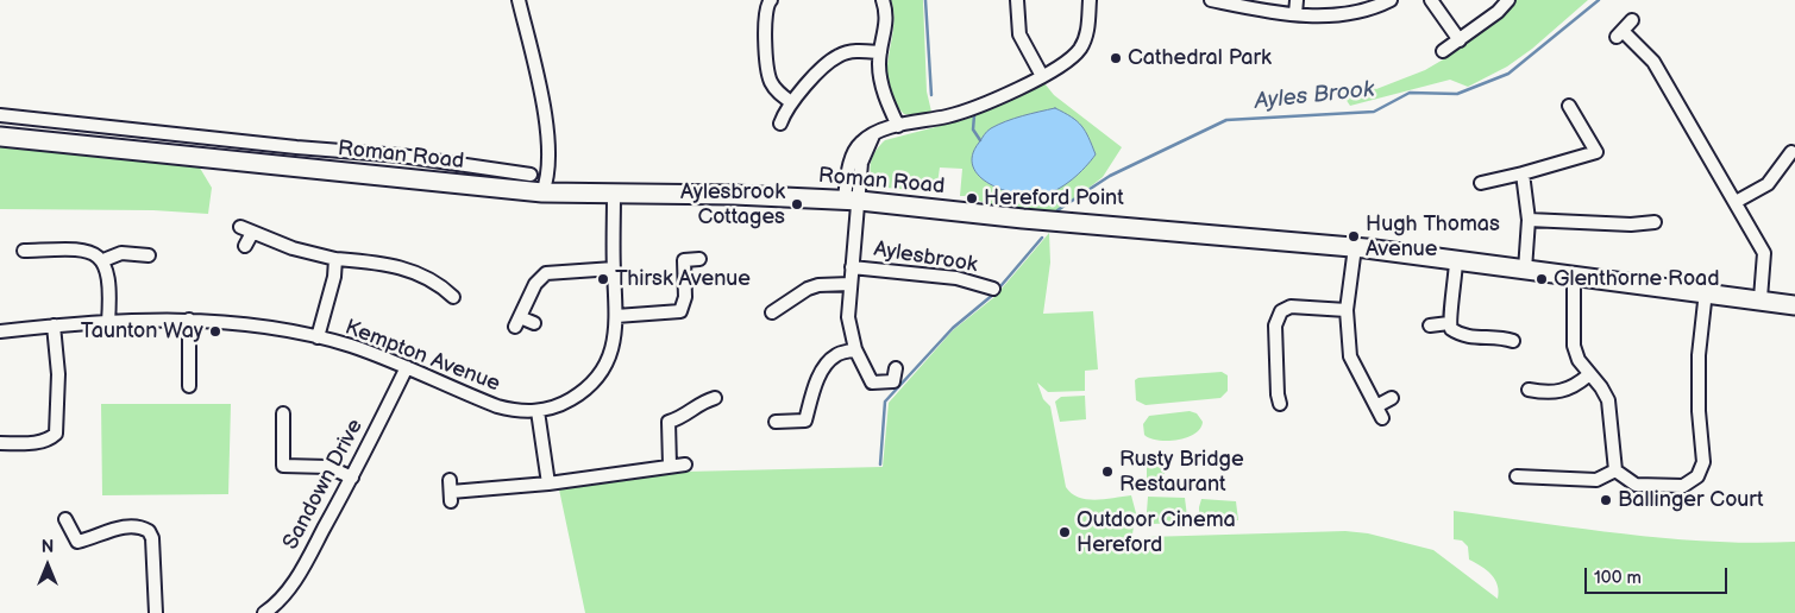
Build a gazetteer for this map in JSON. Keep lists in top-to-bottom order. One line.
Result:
{"streets":{"main road":["Roman Road"],"street":["Aylesbrook","Kempton Avenue","Sandown Drive"]},"crossings":[["Roman Road","Aylesbrook"],["Roman Road","Kempton Avenue"],["Kempton Avenue","Sandown Drive"]],"water":["Ayles Brook"],"places":["Cathedral Park","Hereford Point","Aylesbrook Cottages","Hugh Thomas Avenue","Thirsk Avenue","Glenthorne Road","Taunton Way","Rusty Bridge Restaurant","Ballinger Court","Outdoor Cinema Hereford"],"scale_bar":"100 m","north":"top"}
